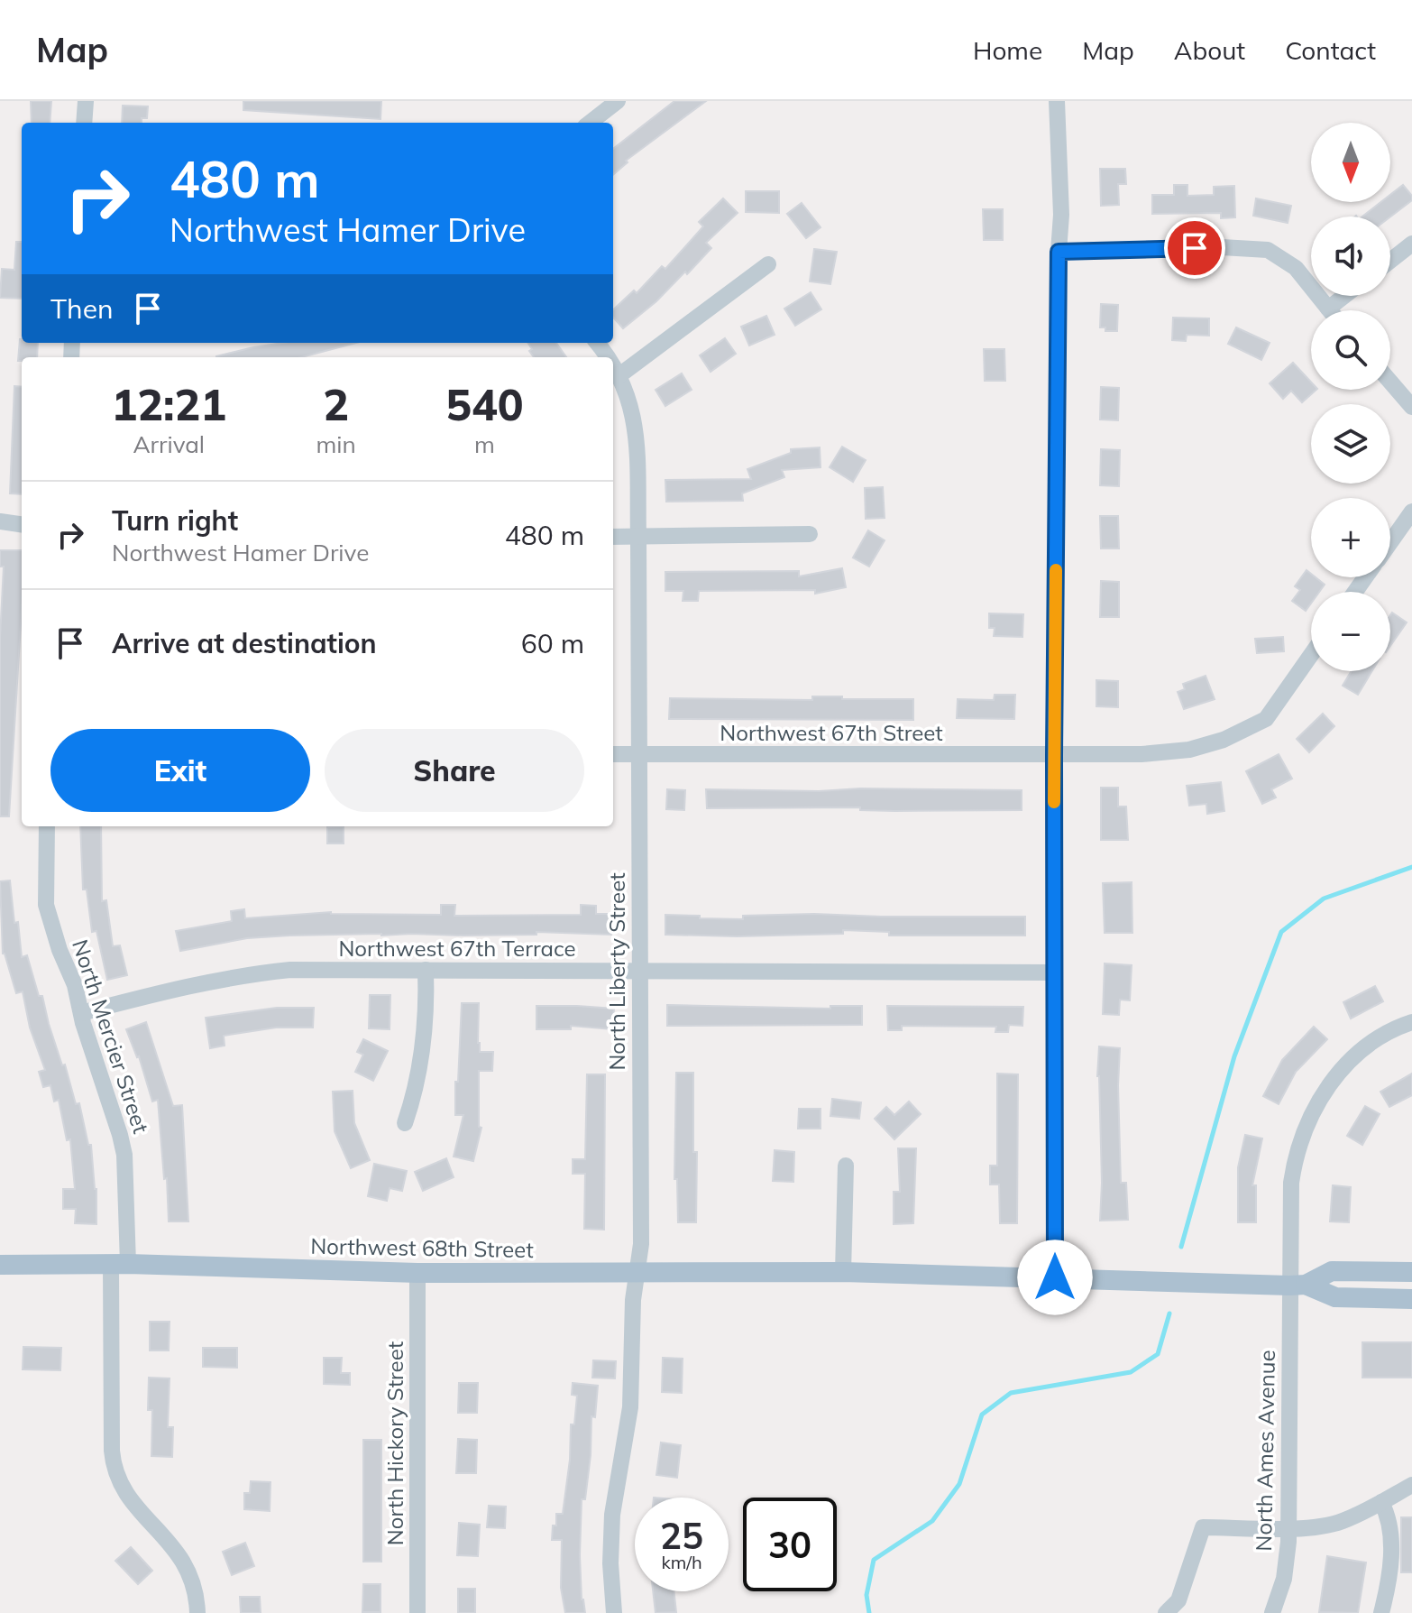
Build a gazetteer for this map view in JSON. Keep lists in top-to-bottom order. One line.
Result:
{"streets":{"main road":["Northwest 68th Street"],"street":["Northwest 67th Street","Northwest 67th Terrace","North Liberty Street","North Mercier Street","North Hickory Street","North Ames Avenue"]},"crossings":[["Northwest 67th Street","North Liberty Street"],["Northwest 67th Terrace","North Liberty Street"],["Northwest 67th Terrace","North Mercier Street"],["North Liberty Street","Northwest 68th Street"],["North Mercier Street","Northwest 68th Street"],["Northwest 68th Street","North Hickory Street"],["Northwest 68th Street","North Ames Avenue"]],"north":"bottom","page":{"header":"Map","nav":["Home","Map","About","Contact"],"map_buttons":["+","−"],"turn":["480 m","Northwest Hamer Drive"],"then":"Then","eta":["12:21","Arrival","2","min","540","m"],"list":[{"name":"Turn right","note":"Northwest Hamer Drive","value":"480 m"},{"name":"Arrive at destination","value":"60 m"}],"buttons":["Exit","Share"],"speed":"25 km/h","limit":"30"}}
